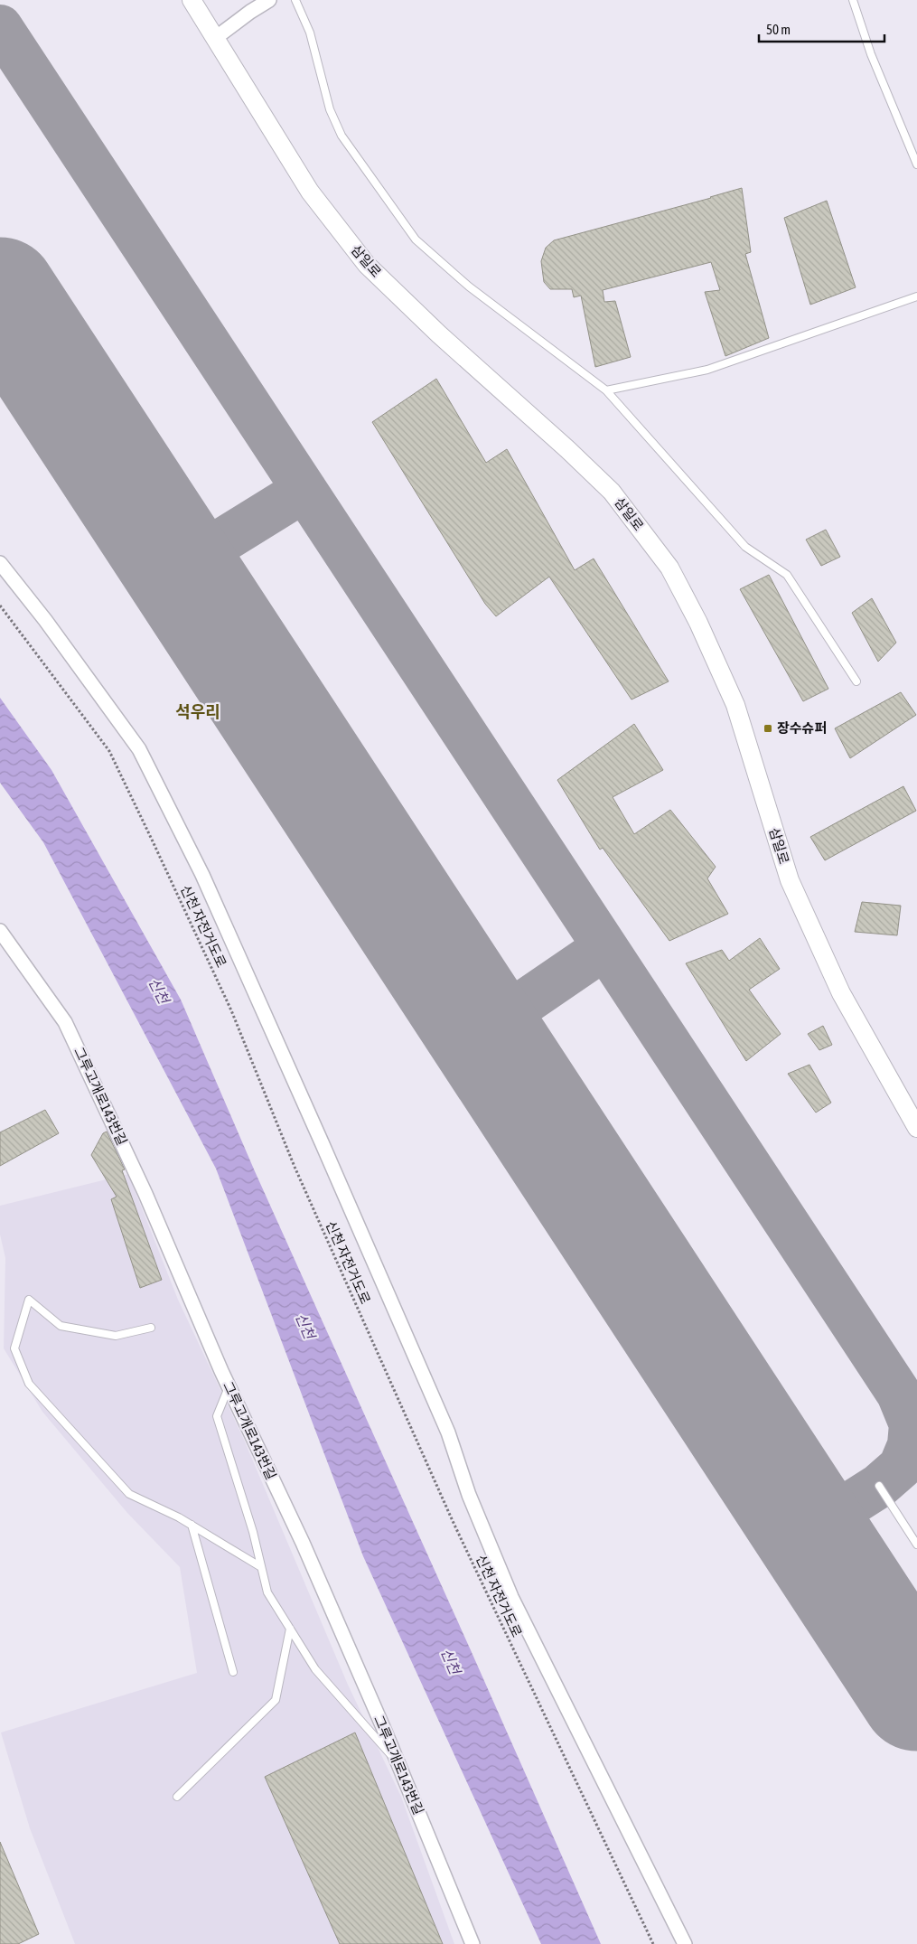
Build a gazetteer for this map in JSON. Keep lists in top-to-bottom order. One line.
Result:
{"streets":{"main road":["삼일로"],"street":["그루고개로143번길"],"path":["신천 자전거도로"]},"districts":["석우리"],"water":["신천"],"places":{"transit":["장수슈퍼"]},"scale_bar":"50 m"}
